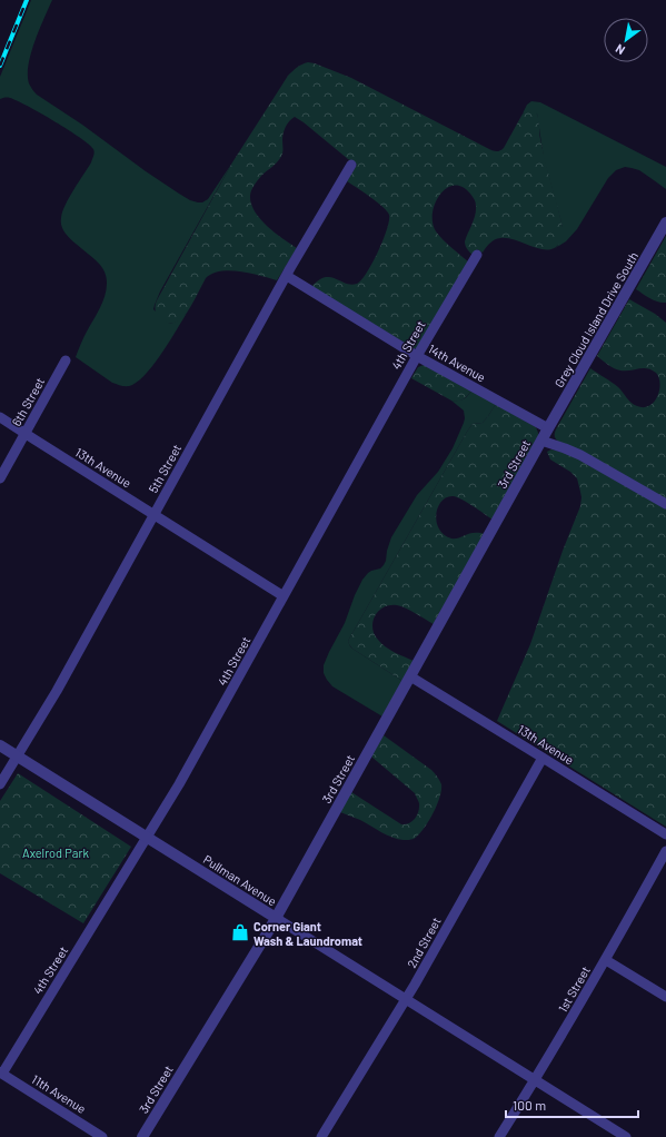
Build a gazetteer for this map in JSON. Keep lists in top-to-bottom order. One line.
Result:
{"streets":{"street":["Grey Cloud Island Drive South","4th Street","14th Avenue","6th Street","3rd Street","13th Avenue","5th Street","Pullman Avenue","2nd Street","1st Street","11th Avenue"]},"crossings":[["Grey Cloud Island Drive South","14th Avenue"],["Grey Cloud Island Drive South","3rd Street"],["4th Street","14th Avenue"],["4th Street","13th Avenue"],["4th Street","Pullman Avenue"],["4th Street","11th Avenue"],["14th Avenue","3rd Street"],["14th Avenue","5th Street"],["6th Street","13th Avenue"],["3rd Street","13th Avenue"],["3rd Street","Pullman Avenue"],["13th Avenue","5th Street"],["13th Avenue","2nd Street"],["5th Street","Pullman Avenue"],["Pullman Avenue","2nd Street"],["Pullman Avenue","1st Street"]],"parks":["Axelrod Park"],"places":{"shop":["Corner Giant Wash & Laundromat"]},"scale_bar":"100 m","north":"bottom left"}
